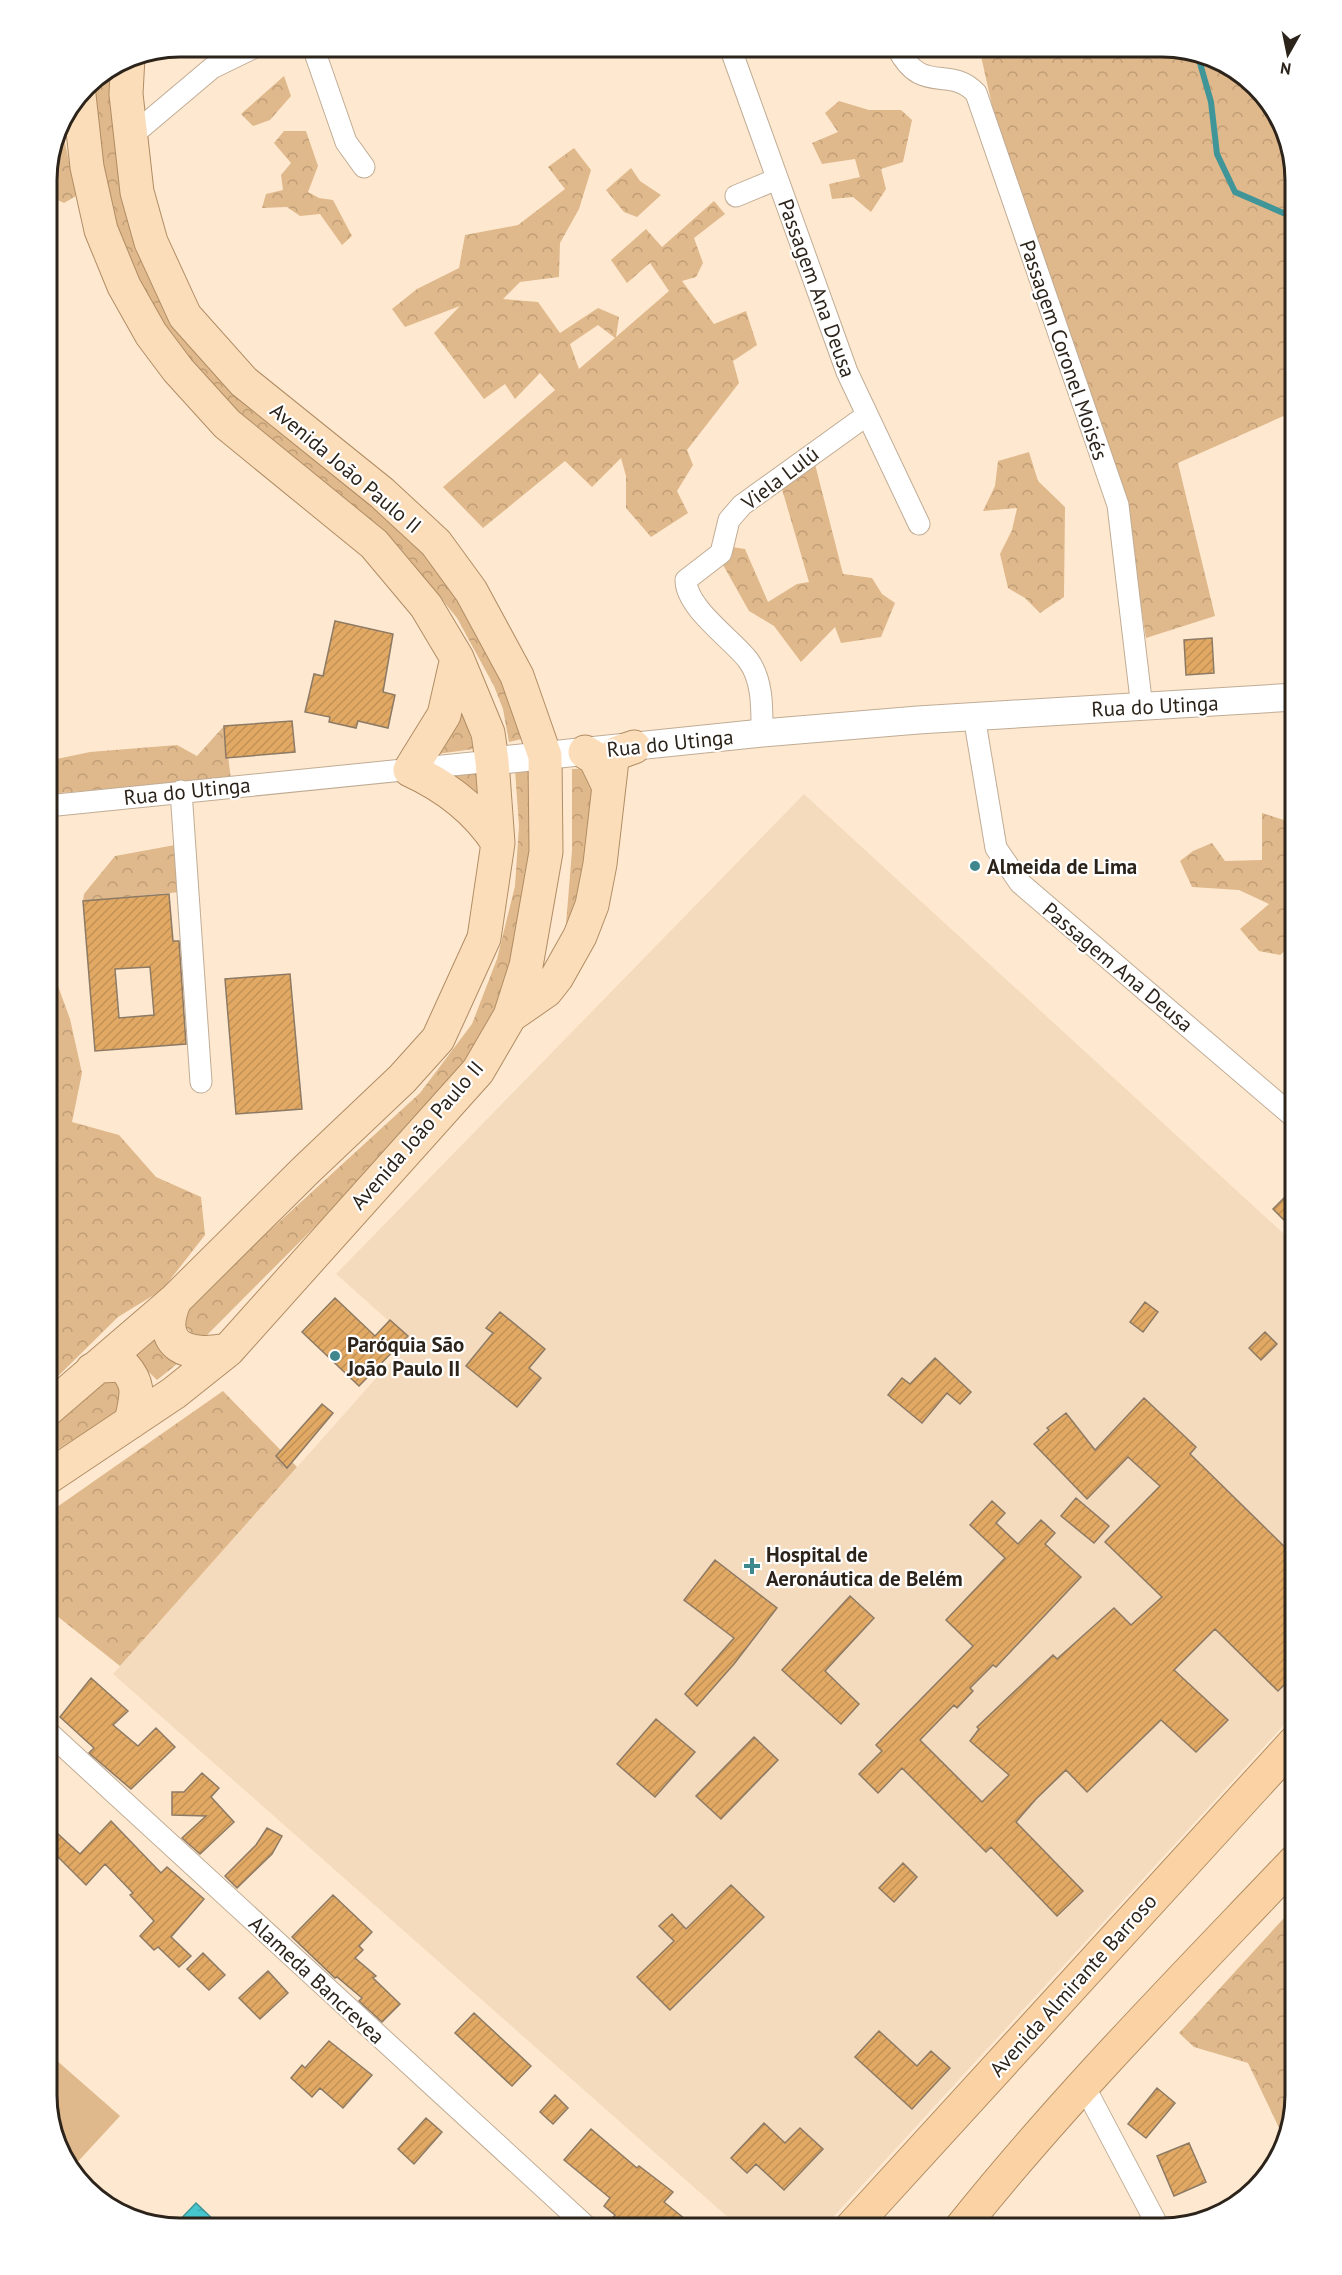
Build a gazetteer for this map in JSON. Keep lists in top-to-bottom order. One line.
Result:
{"streets":{"highway":["Avenida Almirante Barroso"],"main road":["Avenida João Paulo II"],"street":["Passagem Ana Deusa","Passagem Coronel Moisés","Viela Lulú","Rua do Utinga","Alameda Bancrevea"]},"crossings":[["Passagem Ana Deusa","Viela Lulú"],["Passagem Ana Deusa","Rua do Utinga"],["Passagem Coronel Moisés","Rua do Utinga"],["Avenida João Paulo II","Rua do Utinga"],["Viela Lulú","Rua do Utinga"]],"places":{"other":["Almeida de Lima","Paróquia São João Paulo II"],"health":["Hospital de Aeronáutica de Belém"]},"north":"bottom"}
